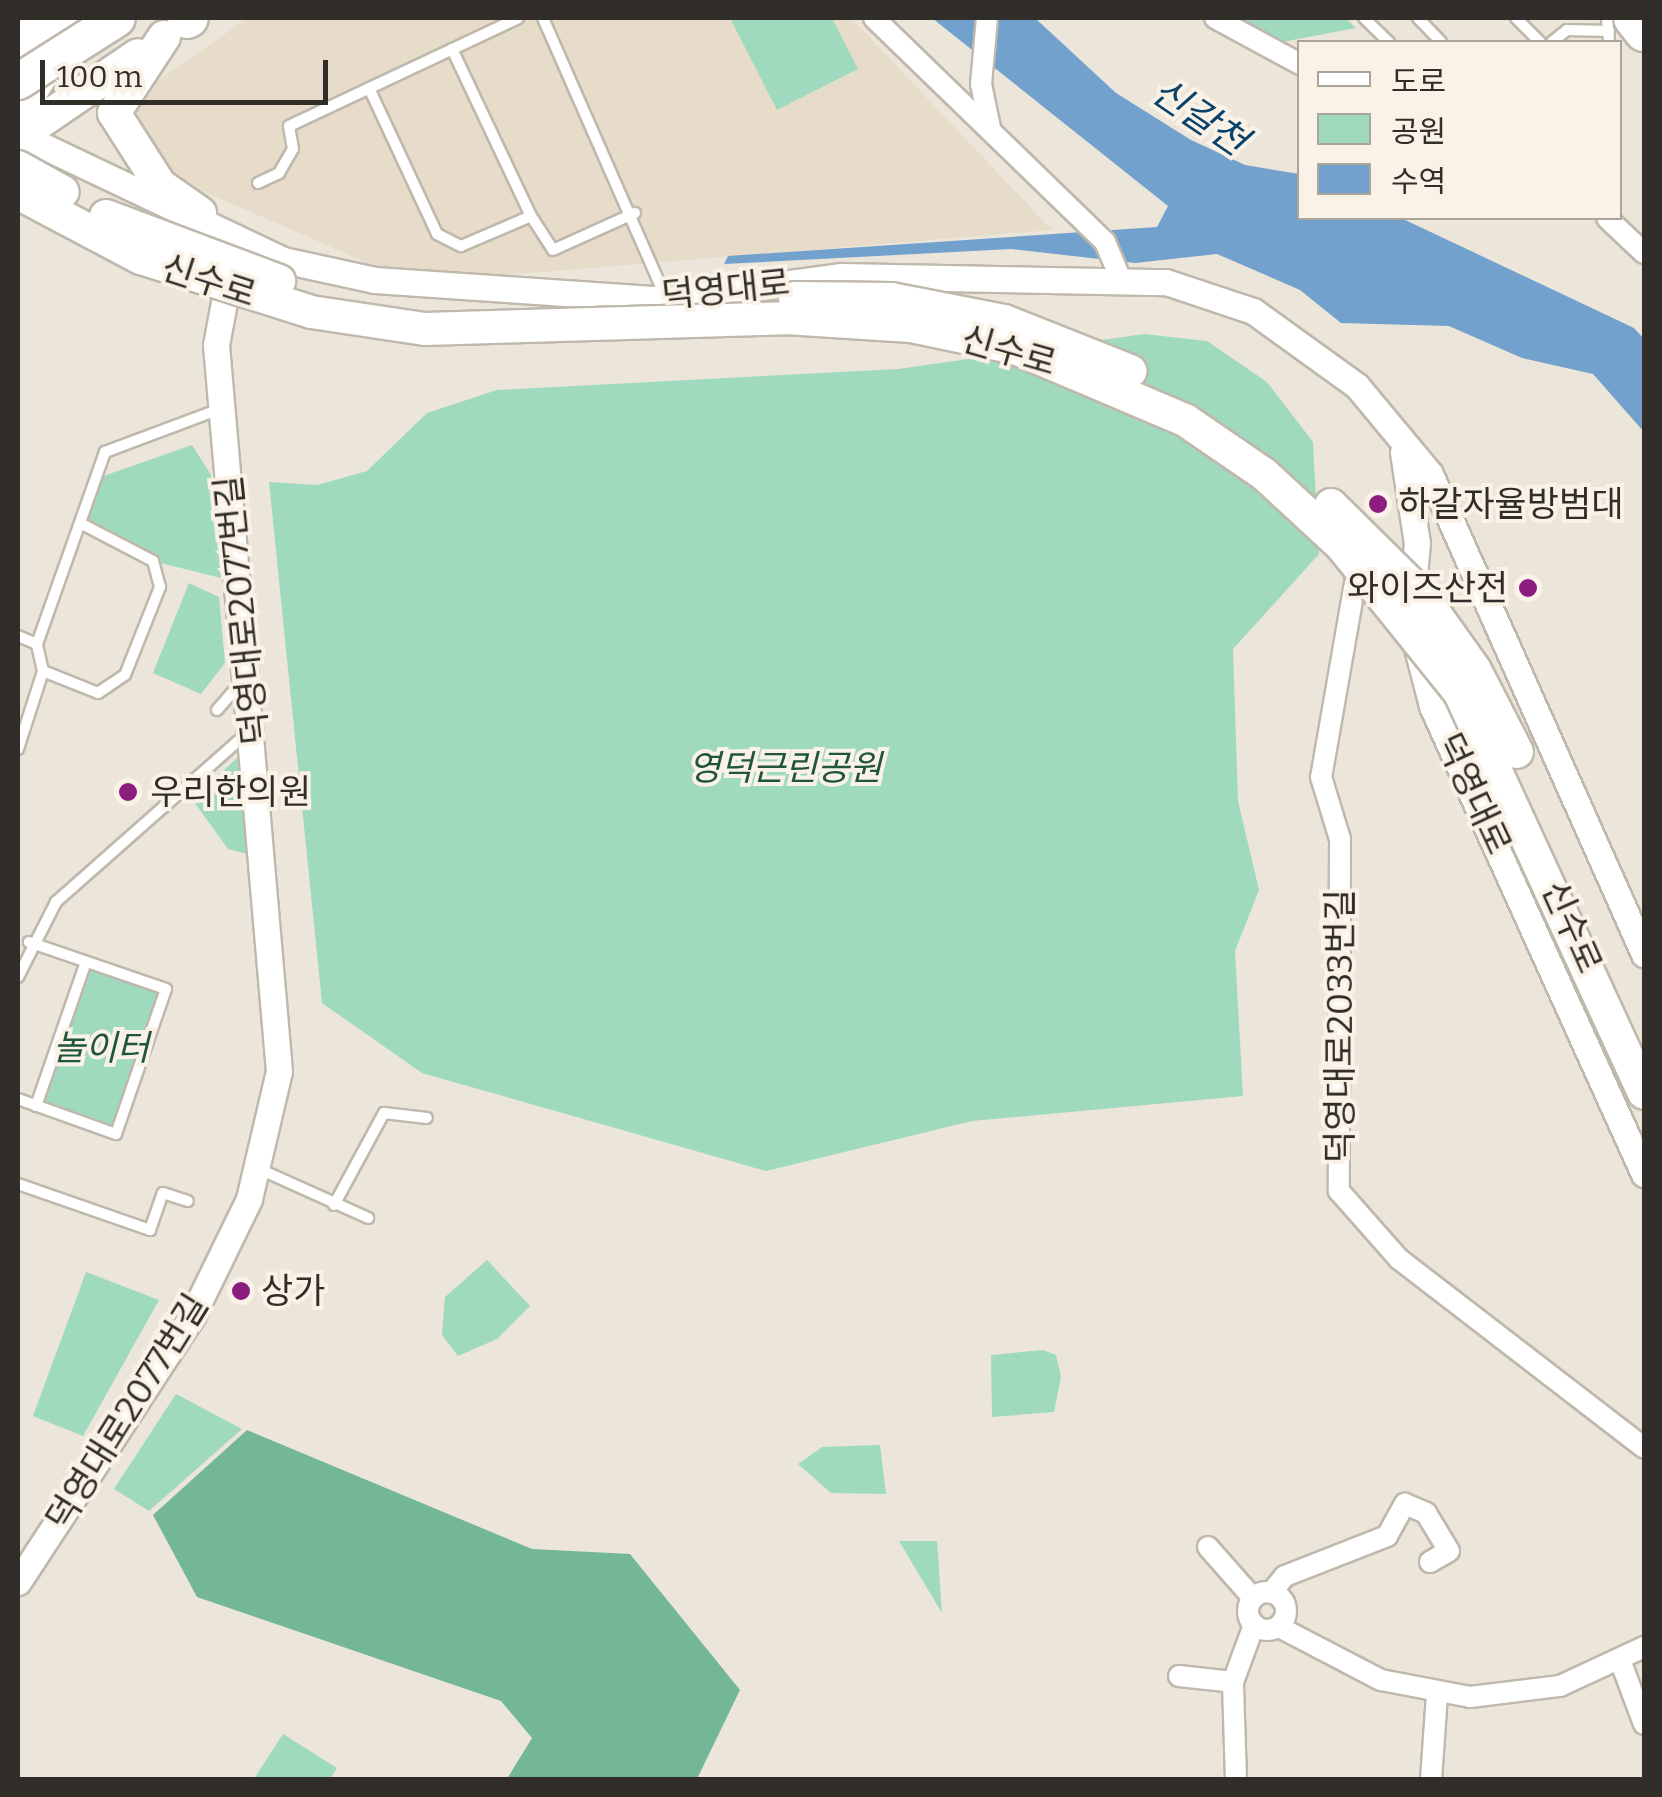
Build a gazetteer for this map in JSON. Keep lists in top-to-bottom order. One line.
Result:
{"streets":{"main road":["신수로"],"street":["덕영대로","덕영대로2077번길","덕영대로2033번길"]},"crossings":[["신수로","덕영대로"],["덕영대로","덕영대로2077번길"]],"water":["신갈천"],"parks":["영덕근린공원","놀이터"],"places":["하갈자율방범대","와이즈산전","우리한의원","상가"],"legend":["도로","공원","수역"],"scale_bar":"100 m"}
